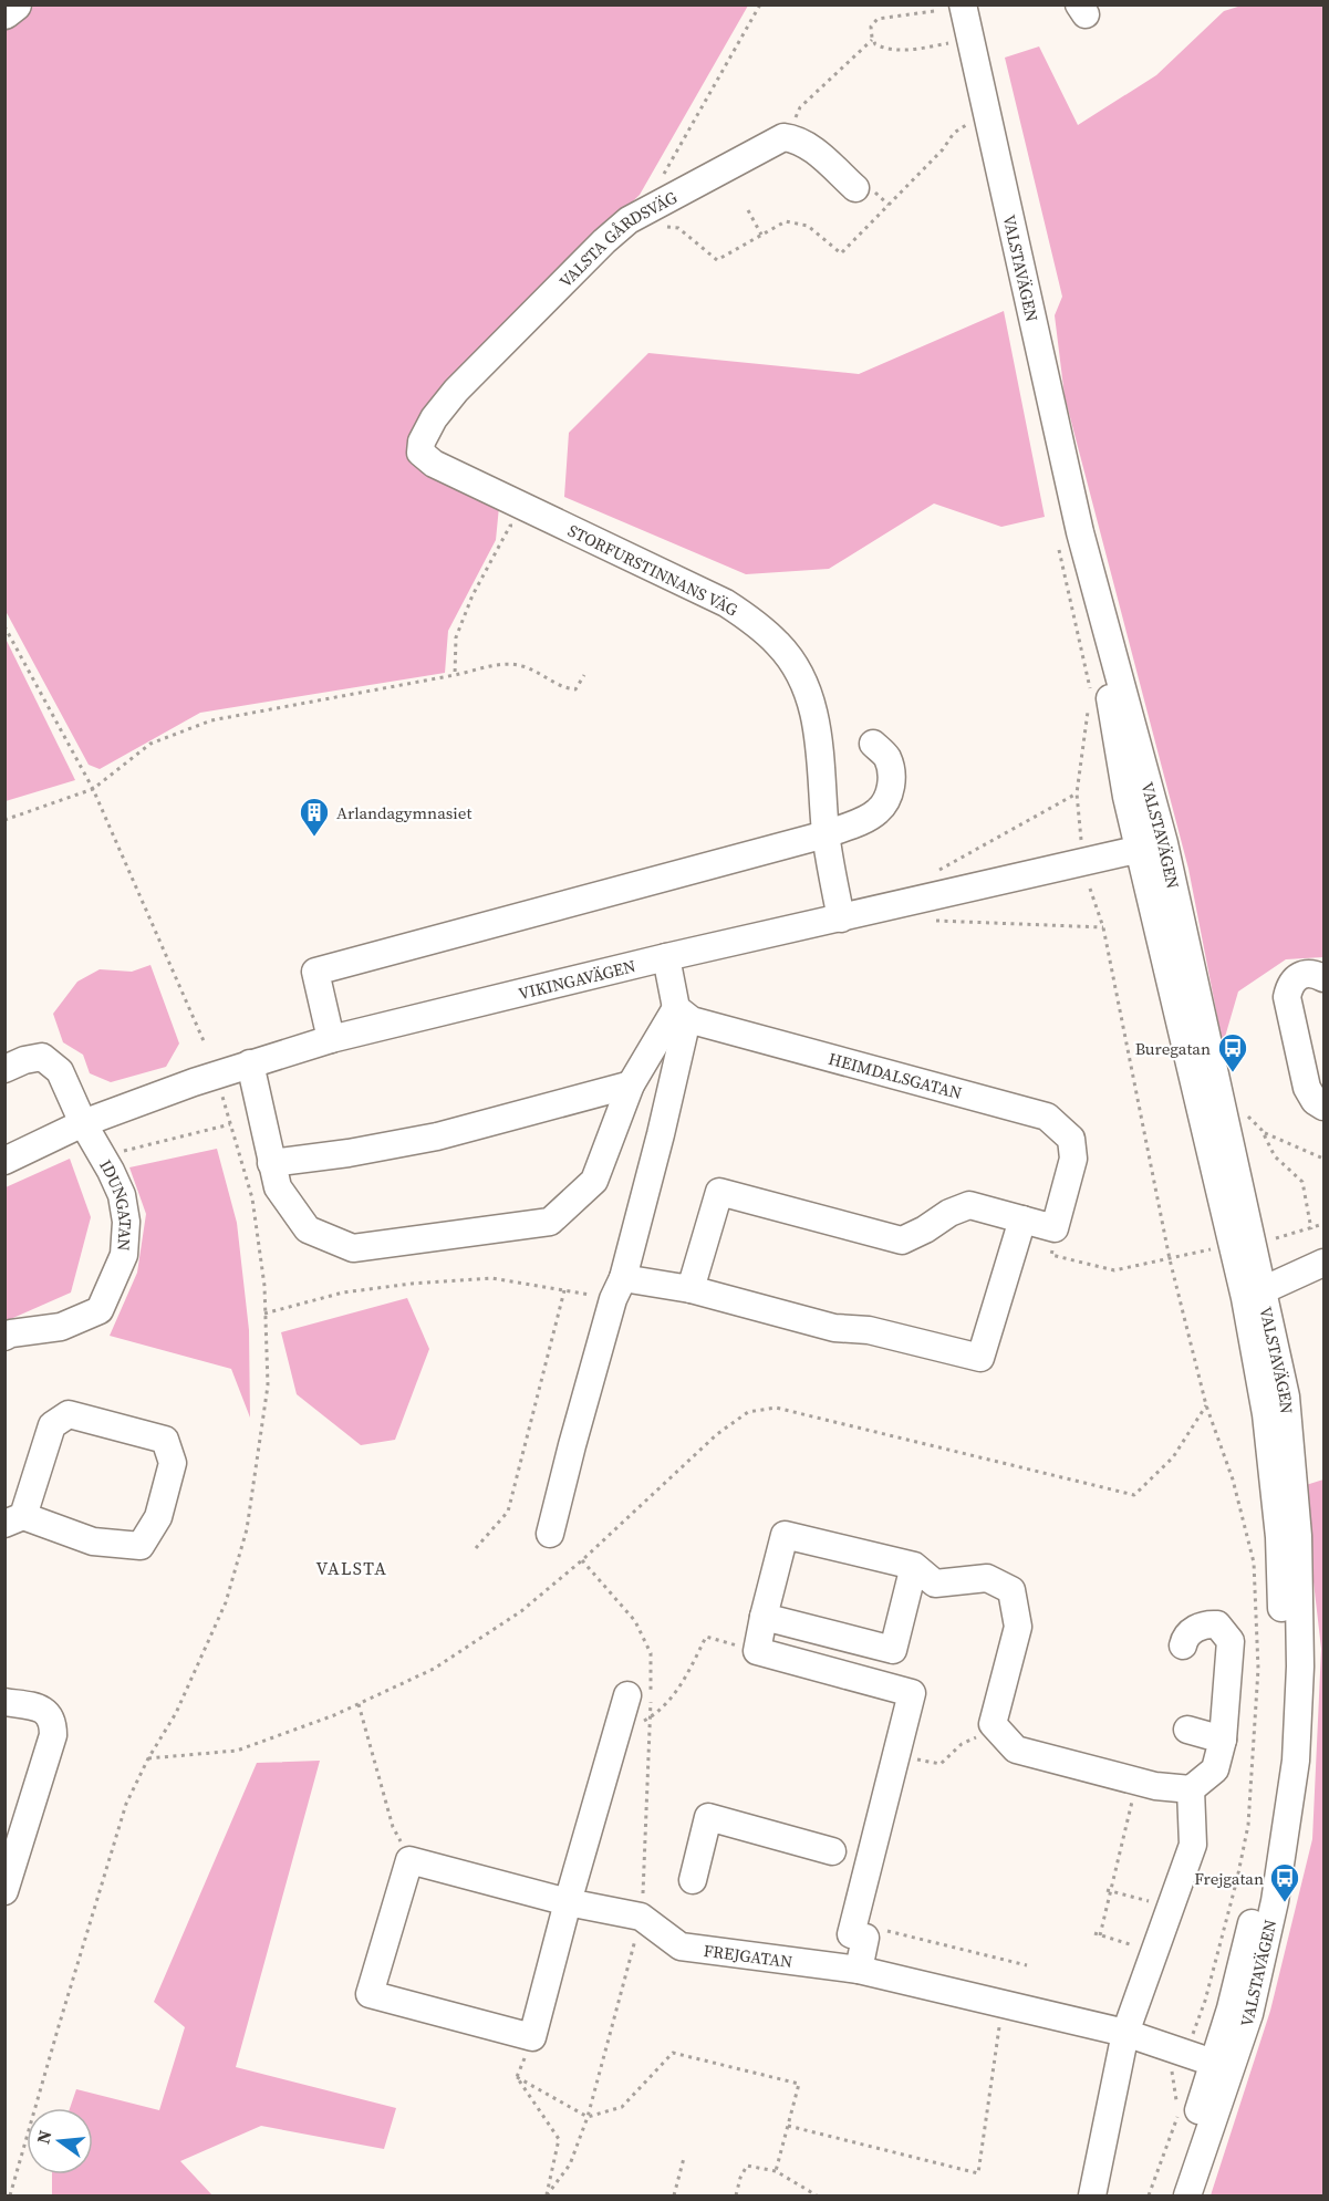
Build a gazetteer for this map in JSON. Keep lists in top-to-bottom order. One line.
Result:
{"streets":{"street":["VALSTA GÅRDSVÄG","VALSTAVÄGEN","STORFURSTINNANS VÄG","VIKINGAVÄGEN","HEIMDALSGATAN","IDUNGATAN","FREJGATAN"]},"crossings":[["VALSTA GÅRDSVÄG","STORFURSTINNANS VÄG"],["VALSTAVÄGEN","VIKINGAVÄGEN"],["VALSTAVÄGEN","FREJGATAN"],["STORFURSTINNANS VÄG","VIKINGAVÄGEN"],["VIKINGAVÄGEN","IDUNGATAN"]],"districts":["VALSTA"],"places":{"building":["Arlandagymnasiet"],"bus stop":["Buregatan","Frejgatan"]},"north":"left"}
